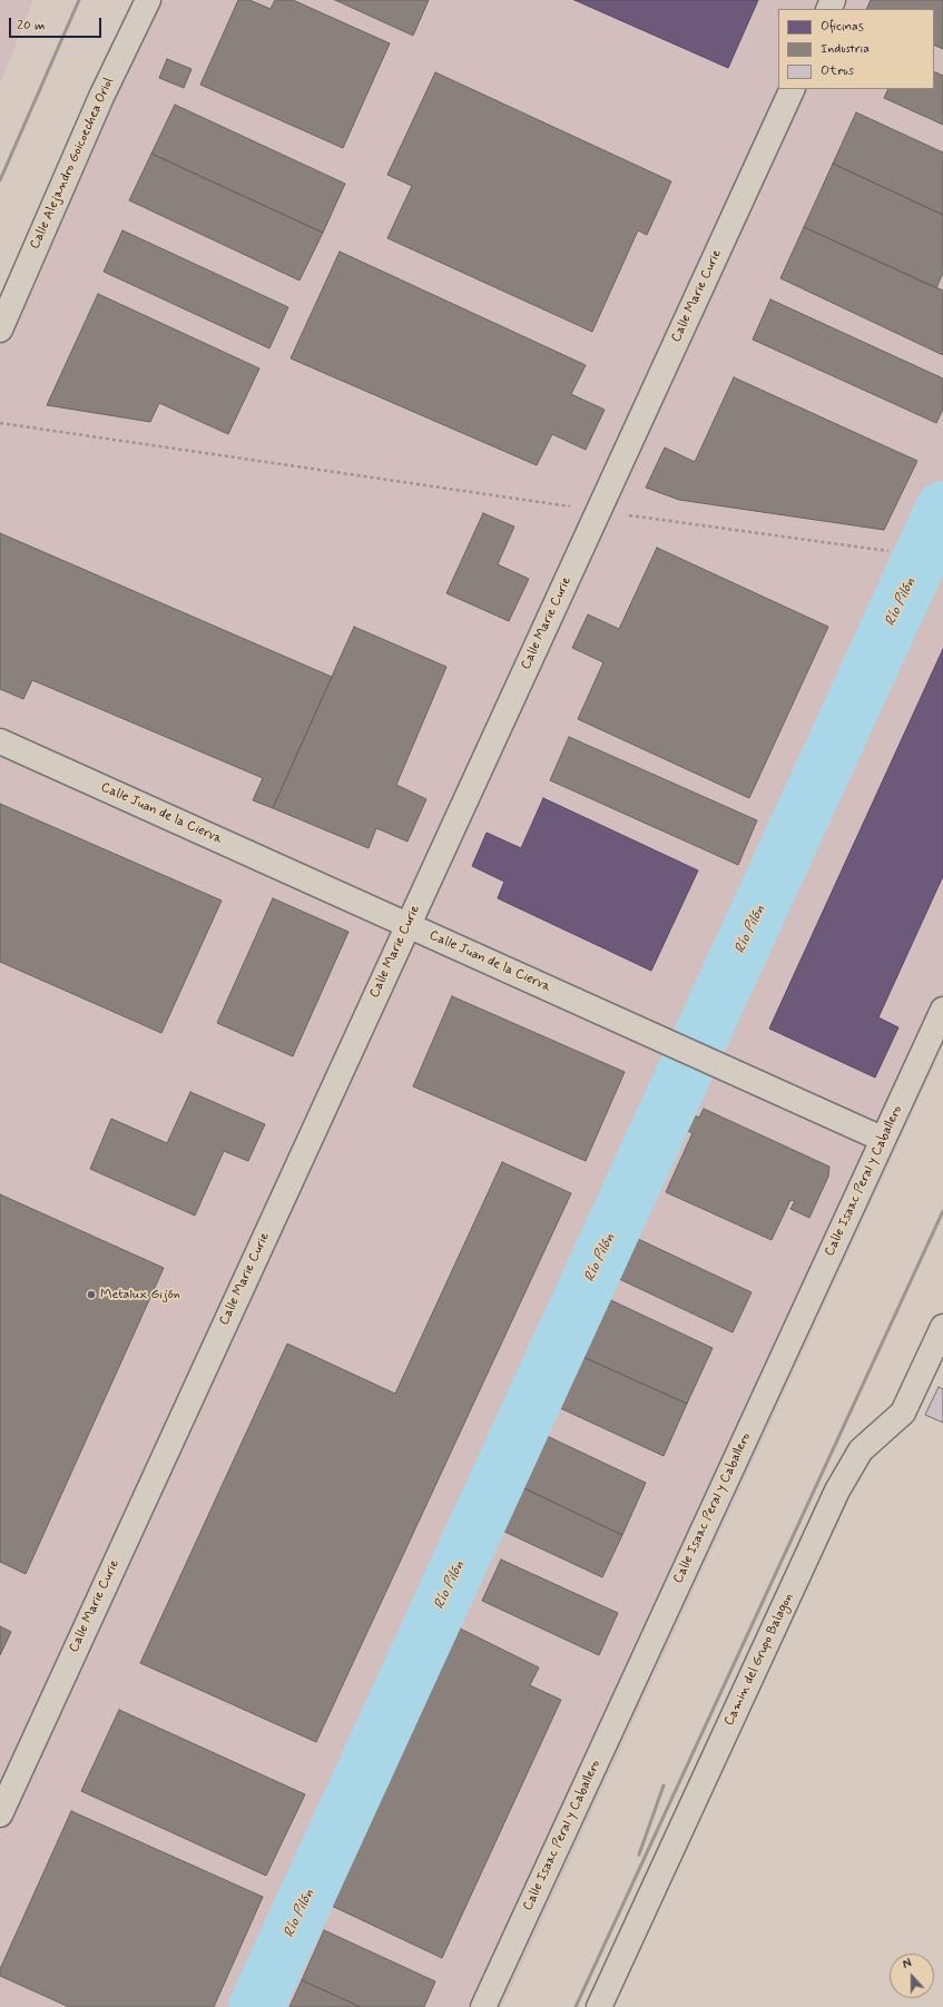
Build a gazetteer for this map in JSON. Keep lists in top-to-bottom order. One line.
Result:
{"streets":{"street":["Calle Alejandro Goicoechea Oriol","Calle Marie Curie","Calle Juan de la Cierva","Calle Isaac Peral y Caballero","Camin del Grupo Balagon"]},"crossings":[["Calle Marie Curie","Calle Juan de la Cierva"],["Calle Juan de la Cierva","Calle Isaac Peral y Caballero"]],"water":["Río Pilón"],"places":["Metalux Gijón"],"legend":["Oficinas","Industria","Otros"],"scale_bar":"20 m","north":"top"}
